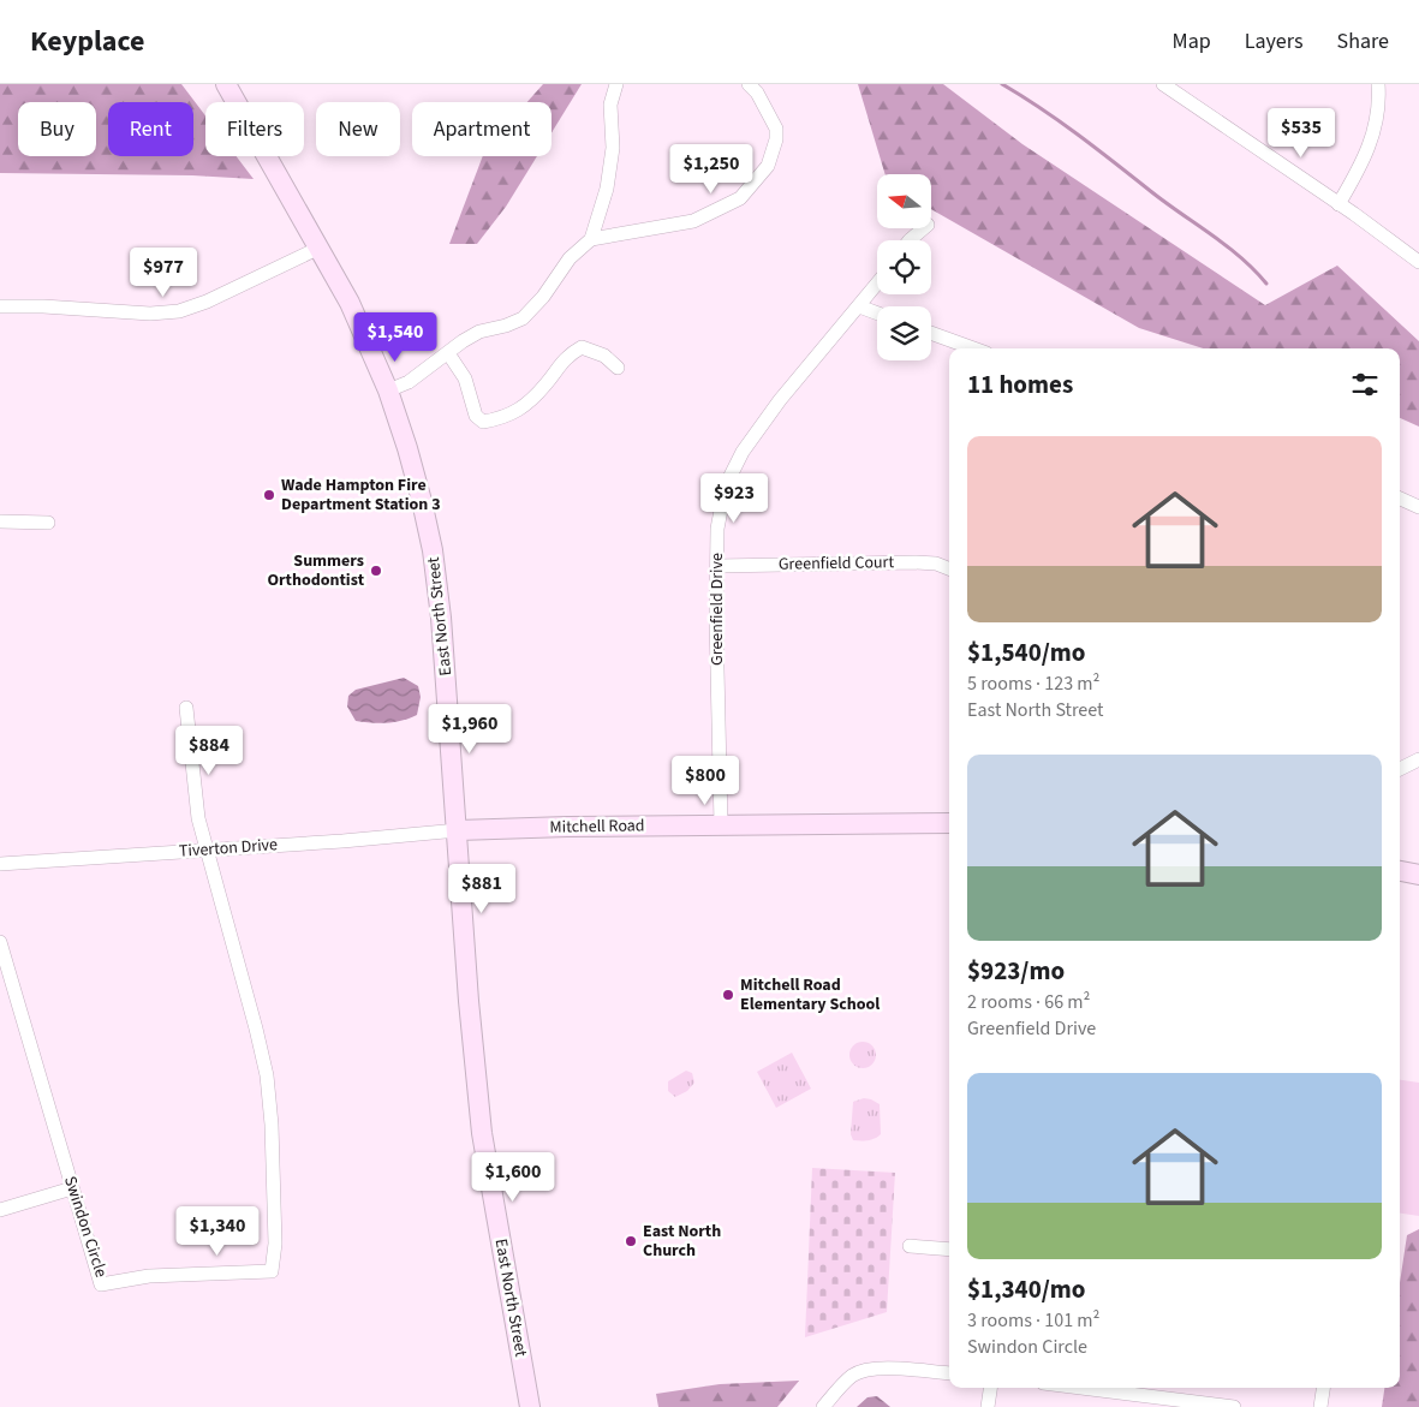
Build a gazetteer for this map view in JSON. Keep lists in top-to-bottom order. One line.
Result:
{"streets":{"main road":["East North Street","Mitchell Road"],"street":["Greenfield Court","Greenfield Drive","Tiverton Drive","Swindon Circle"]},"crossings":[["Greenfield Court","Greenfield Drive"],["Greenfield Drive","Mitchell Road"],["East North Street","Mitchell Road"],["East North Street","Tiverton Drive"],["Mitchell Road","Tiverton Drive"],["Tiverton Drive","Swindon Circle"]],"places":["Wade Hampton Fire Department Station 3","Summers Orthodontist","Mitchell Road Elementary School","East North Church"],"north":"left","page":{"header":"Keyplace","nav":["Map","Layers","Share"],"chip":["Buy","Rent","Filters","New","Apartment"],"price":["$535","$1,250","$977","$1,540","$923","$1,960","$884","$800","$881","$1,600","$1,340"],"heading":"11 homes","list":[{"name":"$1,540/mo","note":"5 rooms · 123 m² · East North Street"},{"name":"$923/mo","note":"2 rooms · 66 m² · Greenfield Drive"},{"name":"$1,340/mo","note":"3 rooms · 101 m² · Swindon Circle"}]}}
